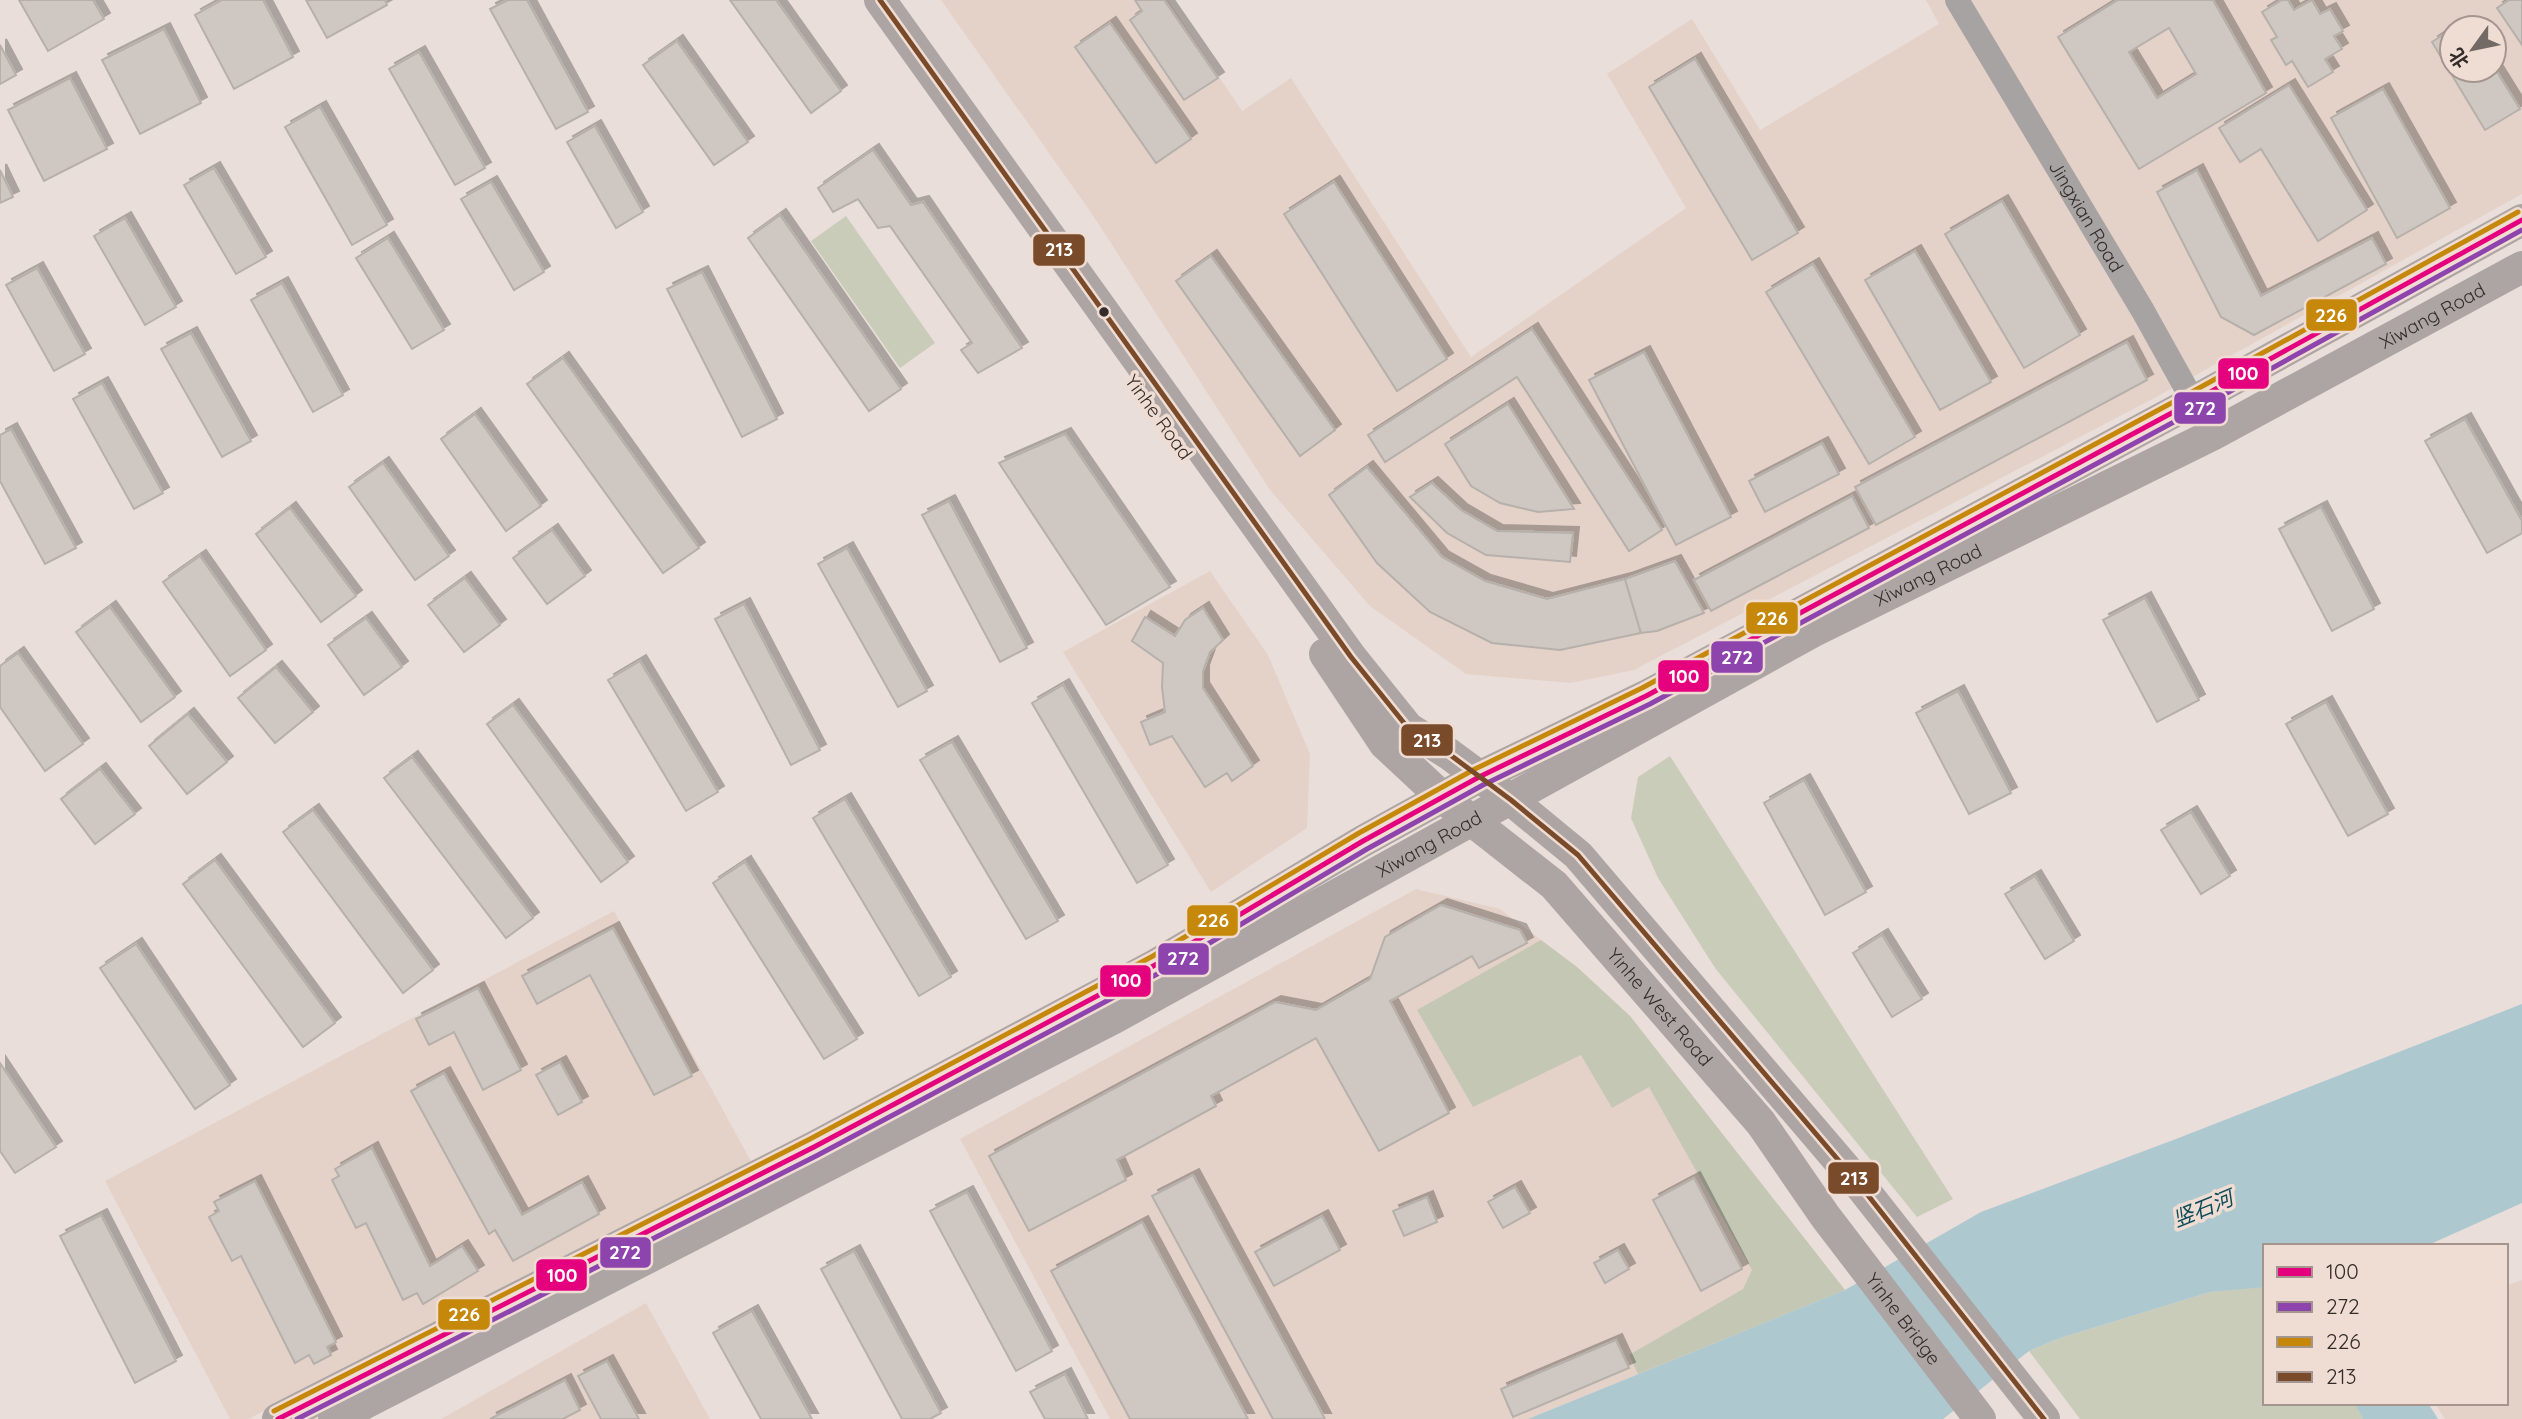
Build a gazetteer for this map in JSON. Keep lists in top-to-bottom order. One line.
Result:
{"streets":{"main road":["Xiwang Road","Yinhe Road","Yinhe West Road","Yinhe Bridge"],"street":["Jingxian Road"]},"crossings":[["Jingxian Road","Xiwang Road"],["Xiwang Road","Yinhe Road"],["Xiwang Road","Yinhe West Road"],["Yinhe Road","Yinhe West Road"],["Yinhe West Road","Yinhe Bridge"]],"water":["竖石河"],"lines":["transit line 213","transit line 226","transit line 100","transit line 272"],"legend":["100","272","226","213"],"north":"bottom left"}
